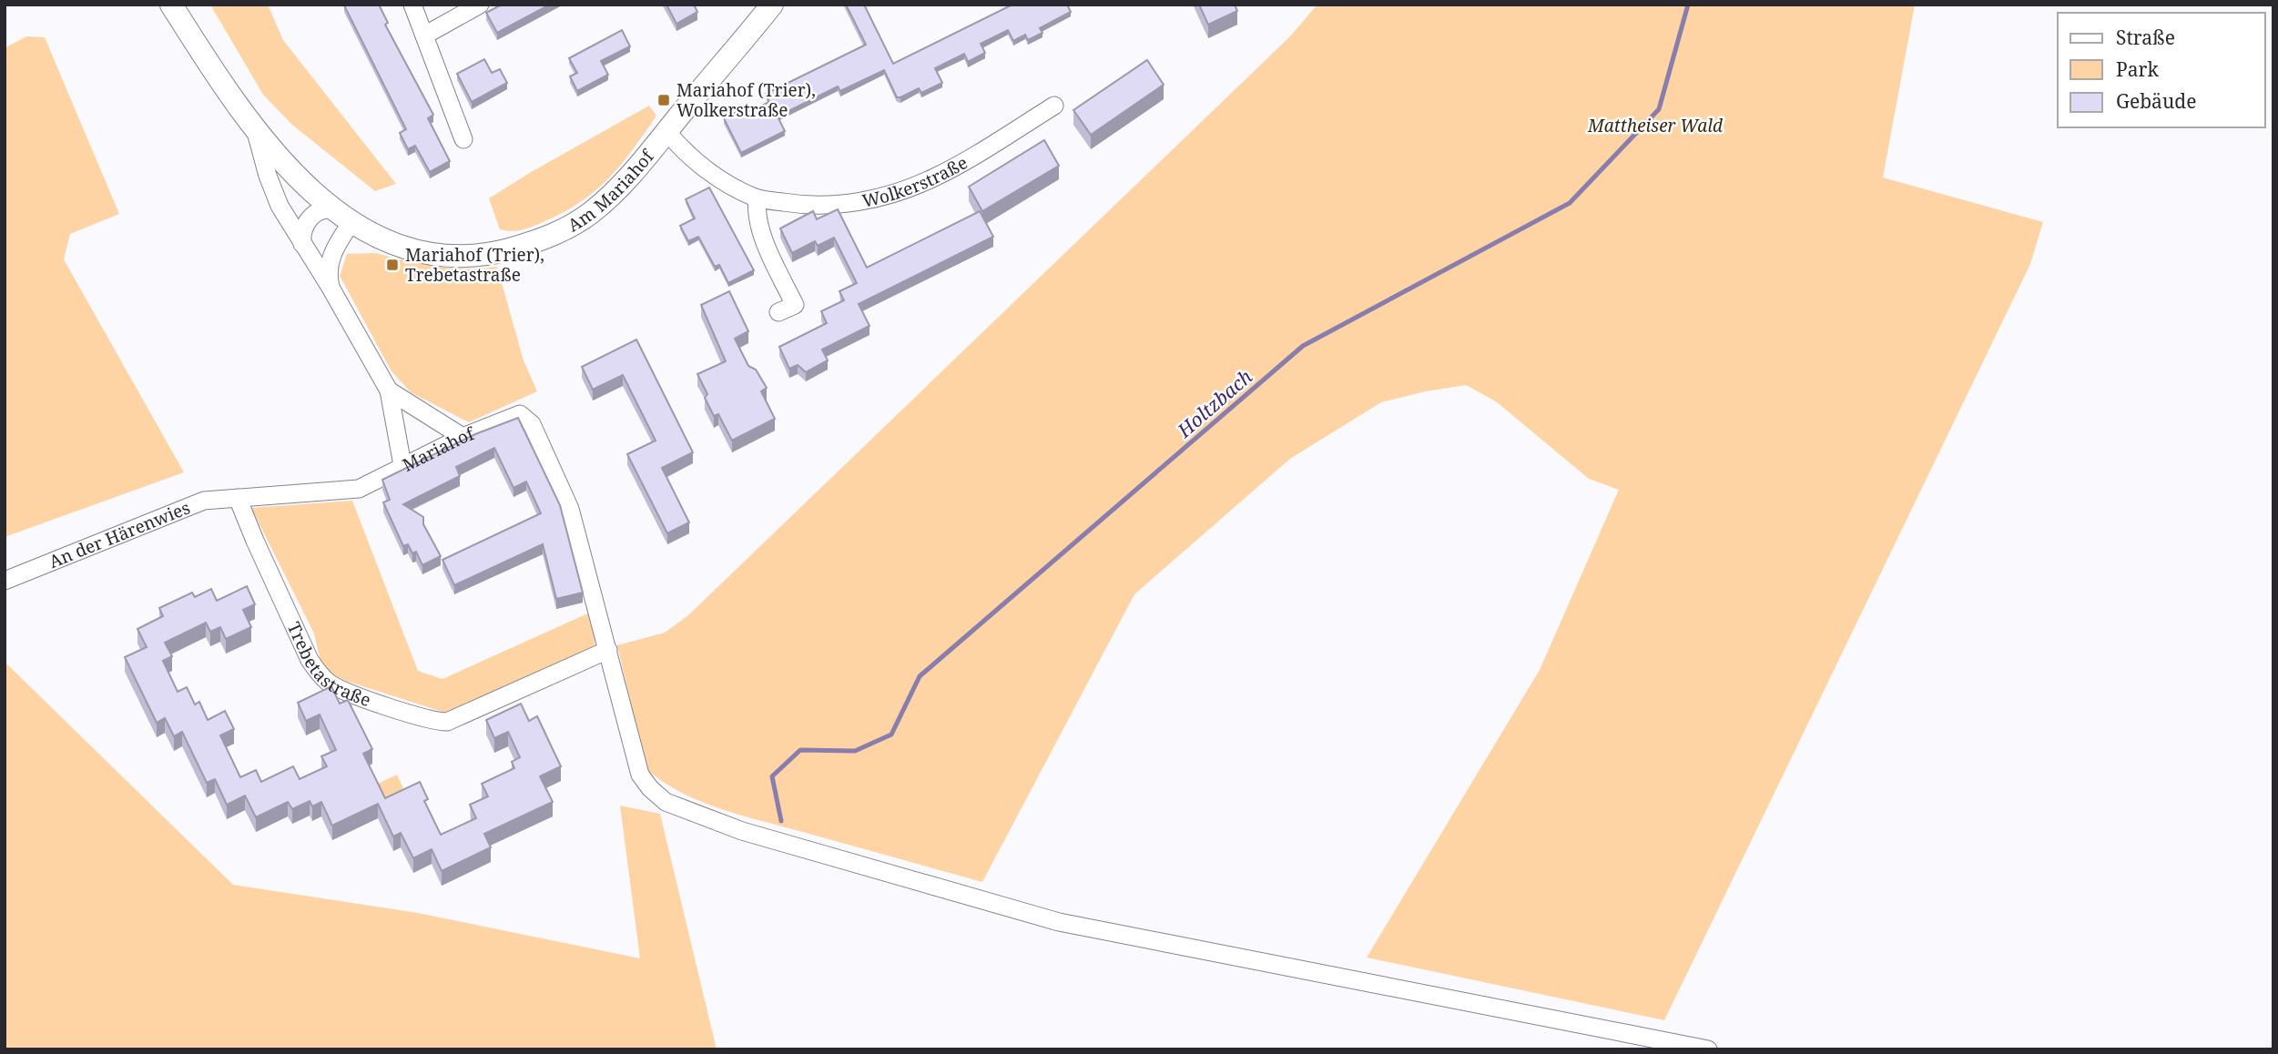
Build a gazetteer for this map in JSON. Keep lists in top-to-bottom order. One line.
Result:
{"streets":{"street":["Wolkerstraße","Am Mariahof","Mariahof","An der Härenwies","Trebetastraße"]},"crossings":[["Wolkerstraße","Am Mariahof"],["Mariahof","An der Härenwies"],["Mariahof","Trebetastraße"],["An der Härenwies","Trebetastraße"]],"water":["Holtzbach"],"parks":["Mattheiser Wald"],"places":{"transit":["Mariahof (Trier), Wolkerstraße","Mariahof (Trier), Trebetastraße"]},"legend":["Straße","Park","Gebäude"]}
